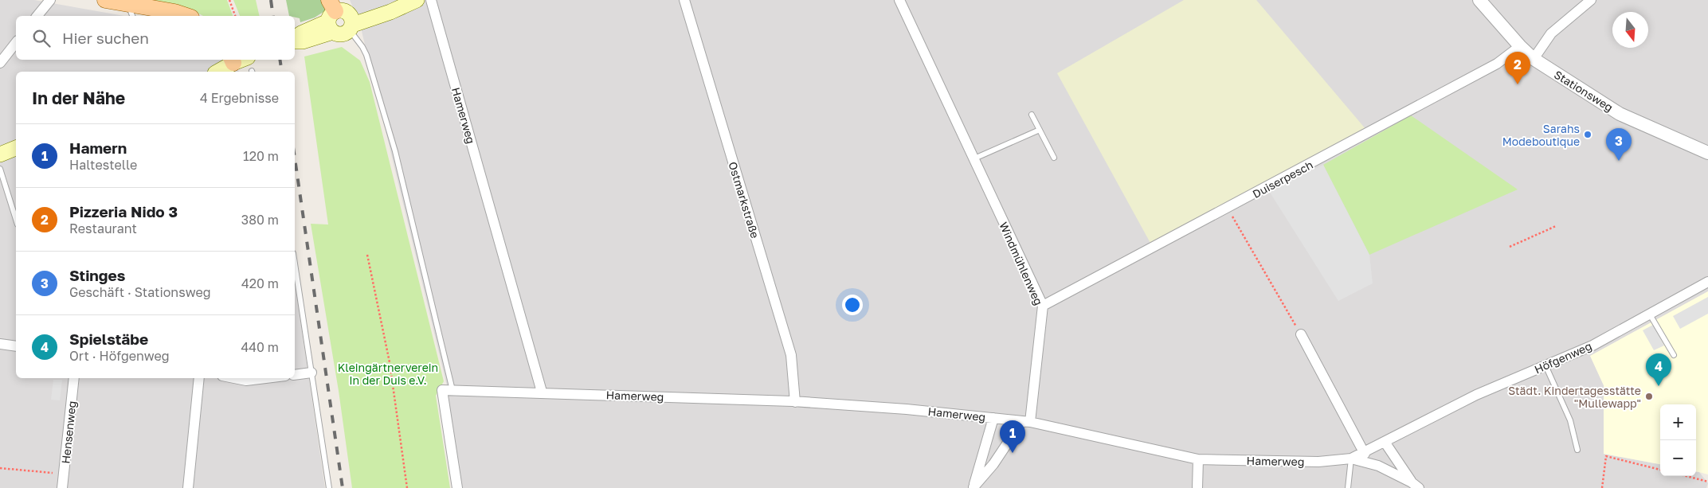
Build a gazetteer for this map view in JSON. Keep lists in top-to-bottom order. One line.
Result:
{"streets":{"street":["Stationsweg","Hamerweg","Duiserpesch","Ostmarkstraße","Windmühlenweg","Höfgenweg","Hensenweg"]},"crossings":[["Stationsweg","Duiserpesch"],["Hamerweg","Ostmarkstraße"],["Hamerweg","Windmühlenweg"],["Hamerweg","Höfgenweg"],["Duiserpesch","Windmühlenweg"]],"parks":["Kleingärtnerverein In der Duis e.V."],"places":["Sarahs Modeboutique","Städt. Kindertagesstätte \"Mullewapp\""],"north":"bottom","page":{"search":"Hier suchen","pins":["2","3","4","1"],"heading":["In der Nähe","4 Ergebnisse"],"list":[{"mark":"1","name":"Hamern","note":"Haltestelle","value":"120 m"},{"mark":"2","name":"Pizzeria Nido 3","note":"Restaurant","value":"380 m"},{"mark":"3","name":"Stinges","note":"Geschäft · Stationsweg","value":"420 m"},{"mark":"4","name":"Spielstäbe","note":"Ort · Höfgenweg","value":"440 m"}],"map_buttons":["+","−"]}}
